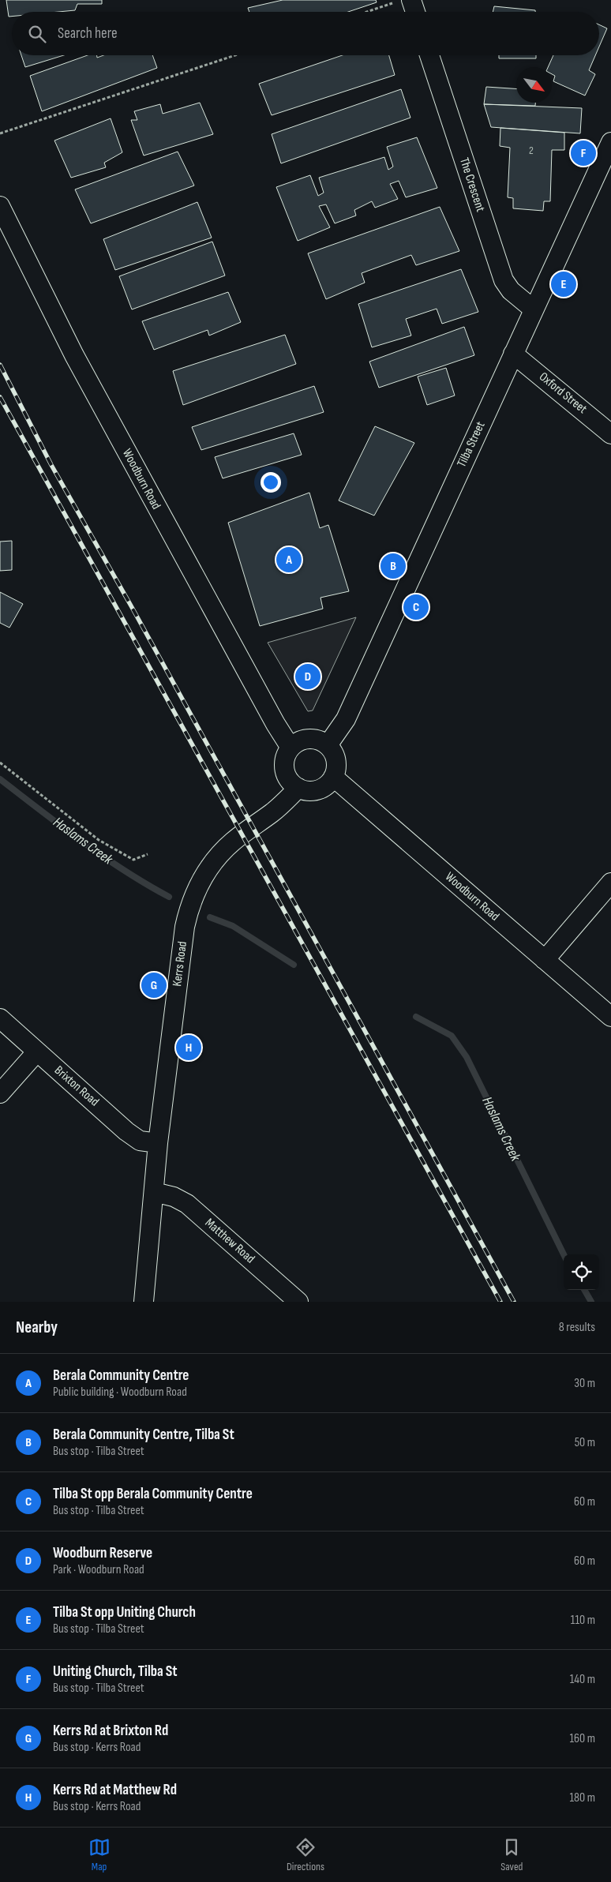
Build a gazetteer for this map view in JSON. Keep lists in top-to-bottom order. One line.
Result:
{"streets":{"street":["The Crescent","Oxford Street","Tilba Street","Woodburn Road","Kerrs Road","Brixton Road","Matthew Road"]},"crossings":[["The Crescent","Tilba Street"],["Oxford Street","Tilba Street"],["Tilba Street","Woodburn Road"],["Tilba Street","Kerrs Road"],["Woodburn Road","Kerrs Road"],["Kerrs Road","Brixton Road"],["Kerrs Road","Matthew Road"]],"water":["Haslams Creek"],"house_numbers":["2"],"north":"bottom right","page":{"search":"Search here","pins":["F","E","A","B","C","D","G","H"],"heading":["Nearby","8 results"],"list":[{"mark":"A","name":"Berala Community Centre","note":"Public building · Woodburn Road","value":"30 m"},{"mark":"B","name":"Berala Community Centre, Tilba St","note":"Bus stop · Tilba Street","value":"50 m"},{"mark":"C","name":"Tilba St opp Berala Community Centre","note":"Bus stop · Tilba Street","value":"60 m"},{"mark":"D","name":"Woodburn Reserve","note":"Park · Woodburn Road","value":"60 m"},{"mark":"E","name":"Tilba St opp Uniting Church","note":"Bus stop · Tilba Street","value":"110 m"},{"mark":"F","name":"Uniting Church, Tilba St","note":"Bus stop · Tilba Street","value":"140 m"},{"mark":"G","name":"Kerrs Rd at Brixton Rd","note":"Bus stop · Kerrs Road","value":"160 m"},{"mark":"H","name":"Kerrs Rd at Matthew Rd","note":"Bus stop · Kerrs Road","value":"180 m"}],"nav":["Map","Directions","Saved"]}}
